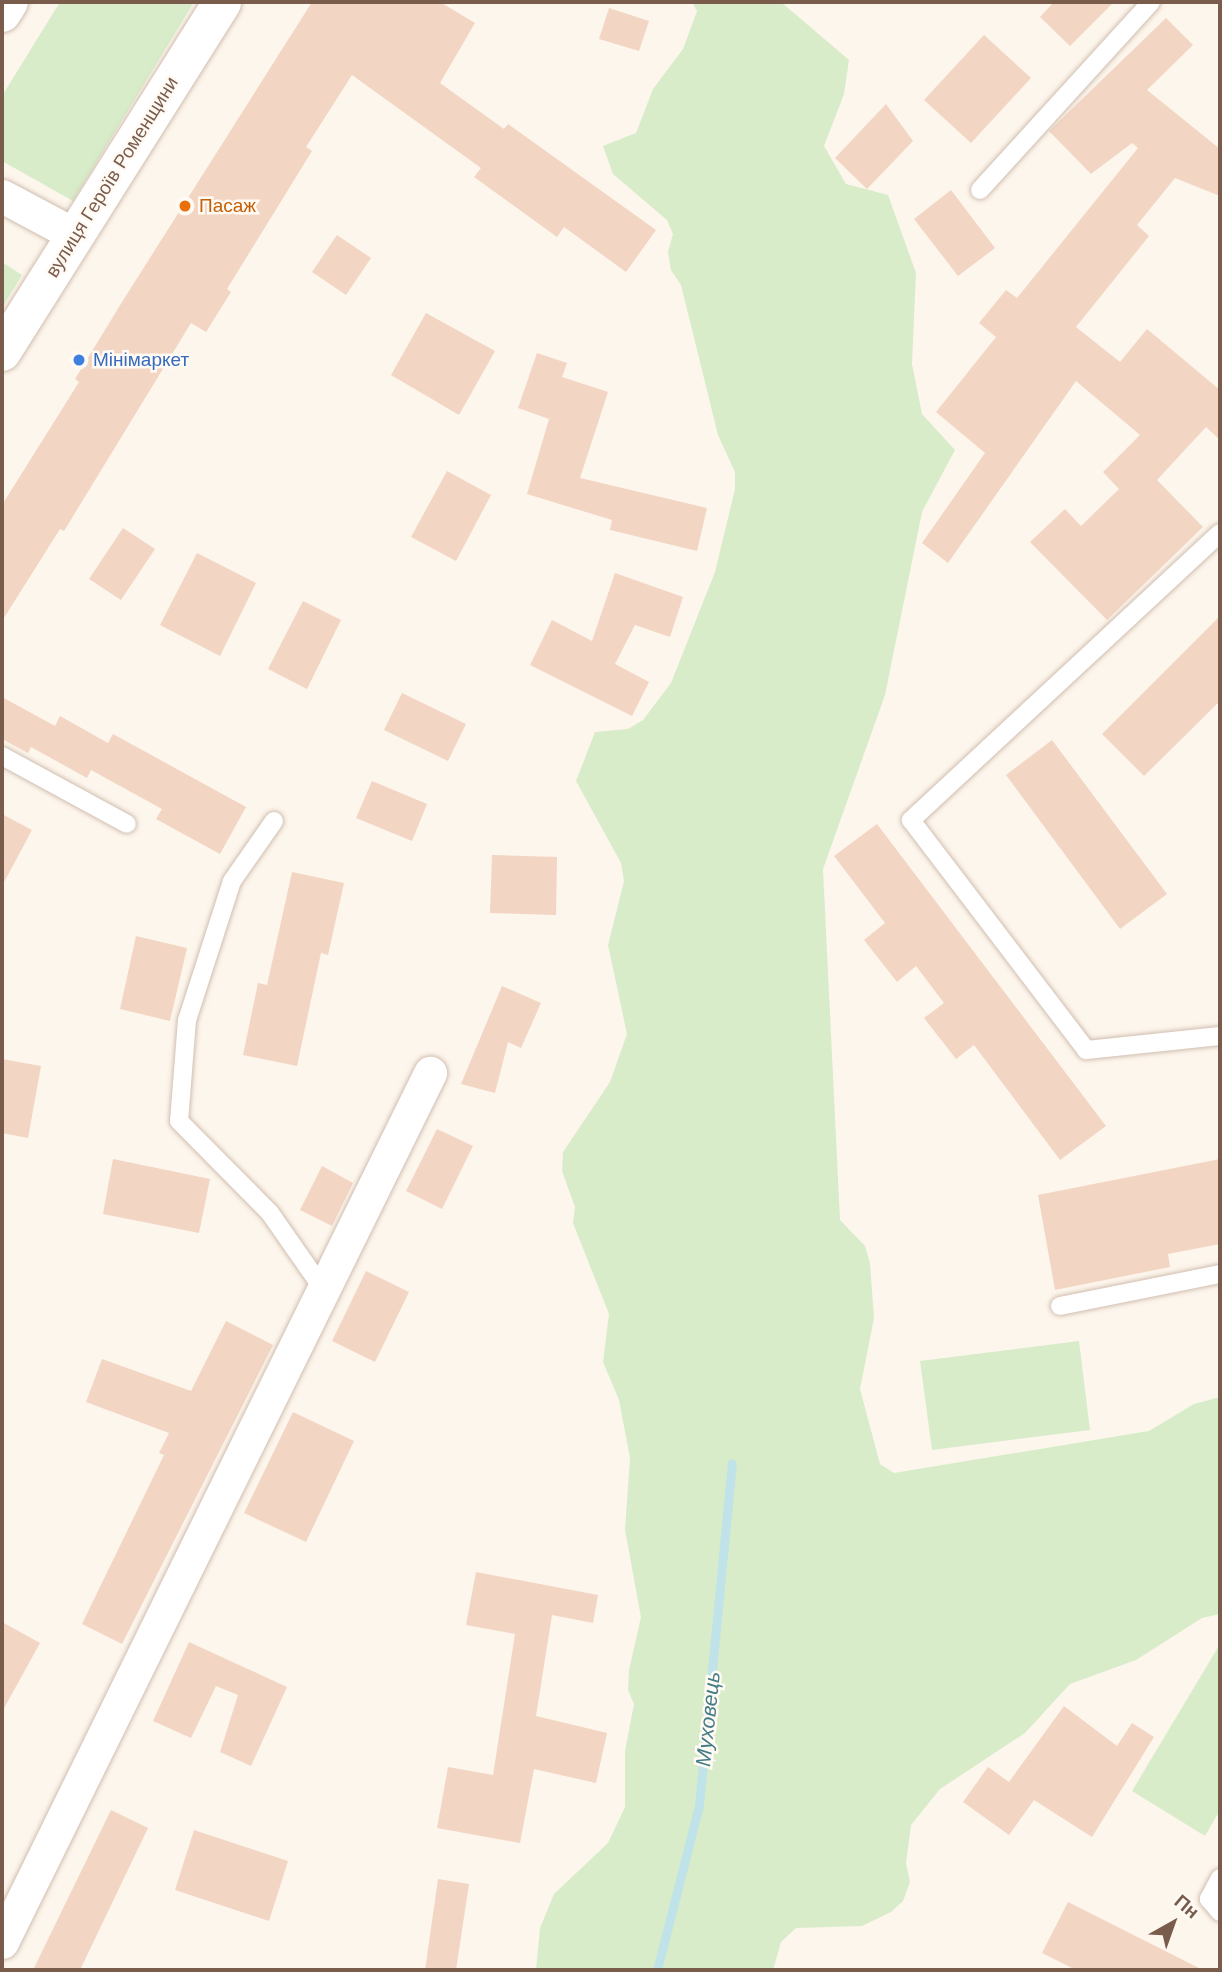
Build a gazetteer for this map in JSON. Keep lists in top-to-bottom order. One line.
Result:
{"streets":{"street":["вулиця Героїв Роменщини"]},"water":["Муховець"],"places":["Пасаж","Мінімаркет"],"north":"top right"}
